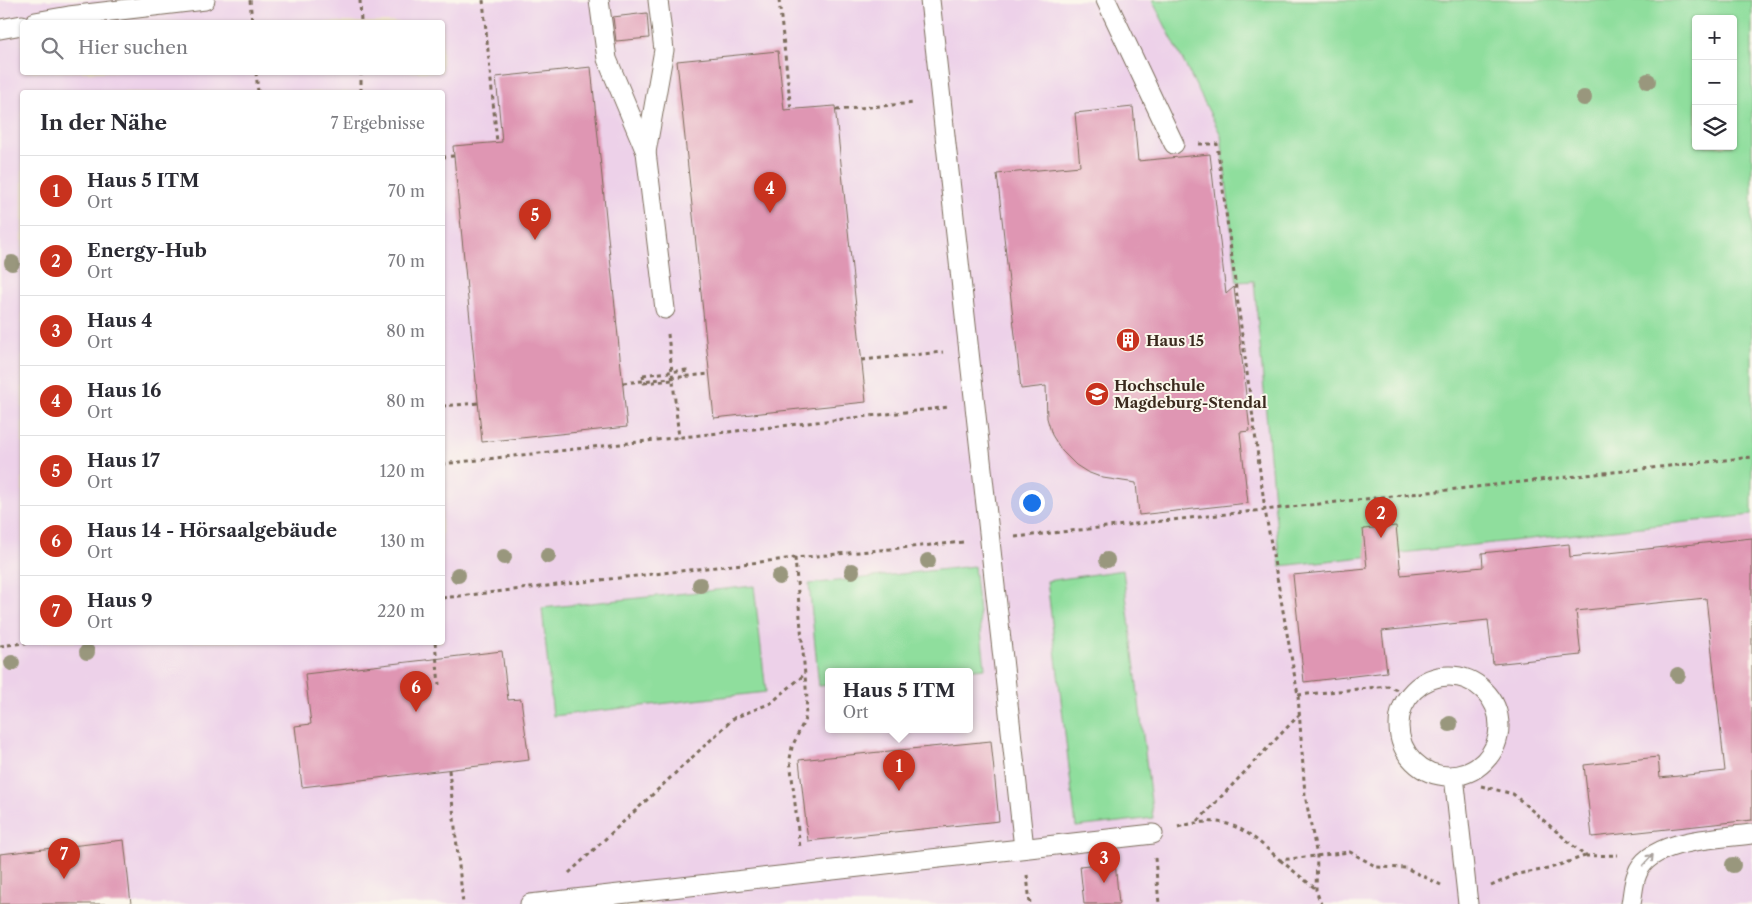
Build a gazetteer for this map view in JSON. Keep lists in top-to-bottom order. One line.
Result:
{"places":{"building":["Haus 15"],"school or university":["Hochschule Magdeburg-Stendal"]},"page":{"map_buttons":["+","−"],"search":"Hier suchen","heading":["In der Nähe","7 Ergebnisse"],"list":[{"mark":"1","name":"Haus 5 ITM","note":"Ort","value":"70 m"},{"mark":"2","name":"Energy-Hub","note":"Ort","value":"70 m"},{"mark":"3","name":"Haus 4","note":"Ort","value":"80 m"},{"mark":"4","name":"Haus 16","note":"Ort","value":"80 m"},{"mark":"5","name":"Haus 17","note":"Ort","value":"120 m"},{"mark":"6","name":"Haus 14 - Hörsaalgebäude","note":"Ort","value":"130 m"},{"mark":"7","name":"Haus 9","note":"Ort","value":"220 m"}],"pins":["4","5","2","6","1","7","3"],"popup":["Haus 5 ITM","Ort"]}}
